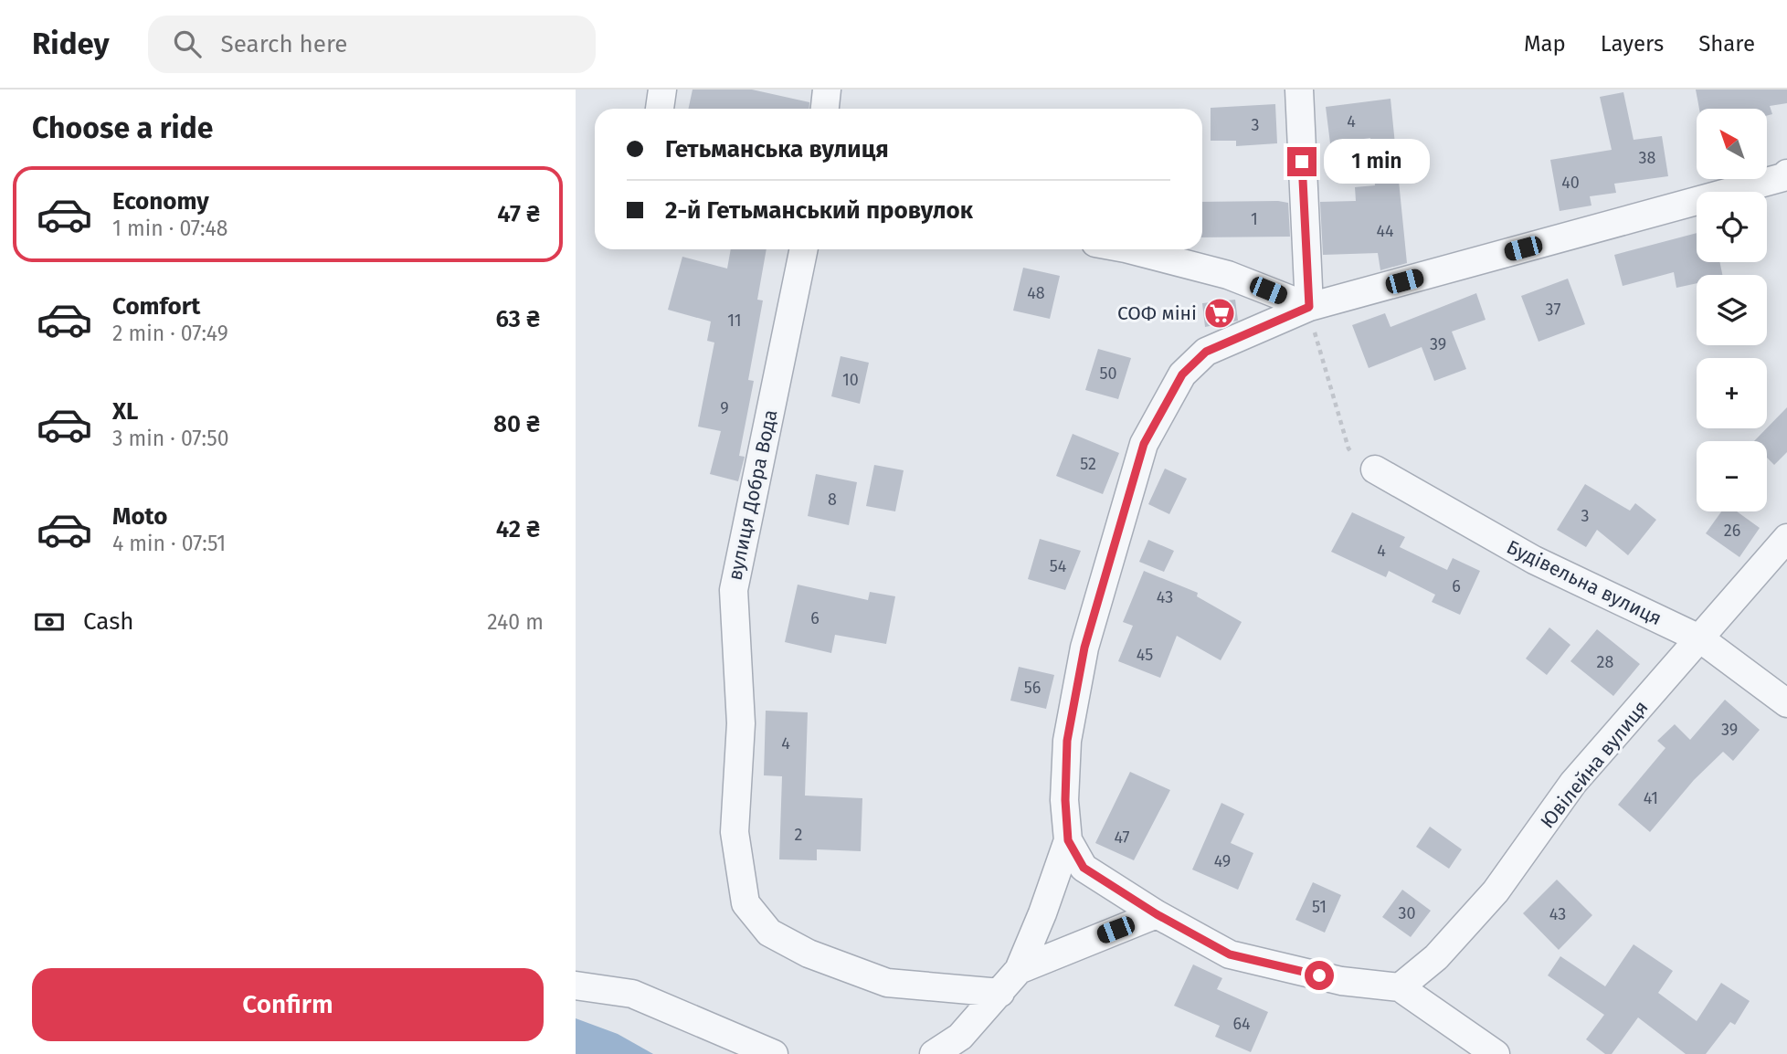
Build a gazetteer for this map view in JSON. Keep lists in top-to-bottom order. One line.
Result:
{"streets":{"street":["вулиця Добра Вода","Будівельна вулиця","Ювілейна вулиця"]},"crossings":[["Будівельна вулиця","Ювілейна вулиця"]],"places":{"supermarket":["СОФ міні"]},"house_numbers":["4","3","38","40","1","44","48","37","11","39","50","10","9","52","8","3","26","4","54","6","43","6","45","28","56","39","4","41","2","47","49","51","30","43","64"],"north":"top left","page":{"header":"Ridey","search":"Search here","nav":["Map","Layers","Share"],"heading":"Choose a ride","map_buttons":["+","−"],"banner":["Гетьманська вулиця","2-й Гетьманський провулок"],"bubble":"1 min","list":[{"name":"Economy","note":"1 min · 07:48","value":"47 ₴"},{"name":"Comfort","note":"2 min · 07:49","value":"63 ₴"},{"name":"XL","note":"3 min · 07:50","value":"80 ₴"},{"name":"Moto","note":"4 min · 07:51","value":"42 ₴"}],"pay":["Cash","240 m"],"buttons":"Confirm"}}
